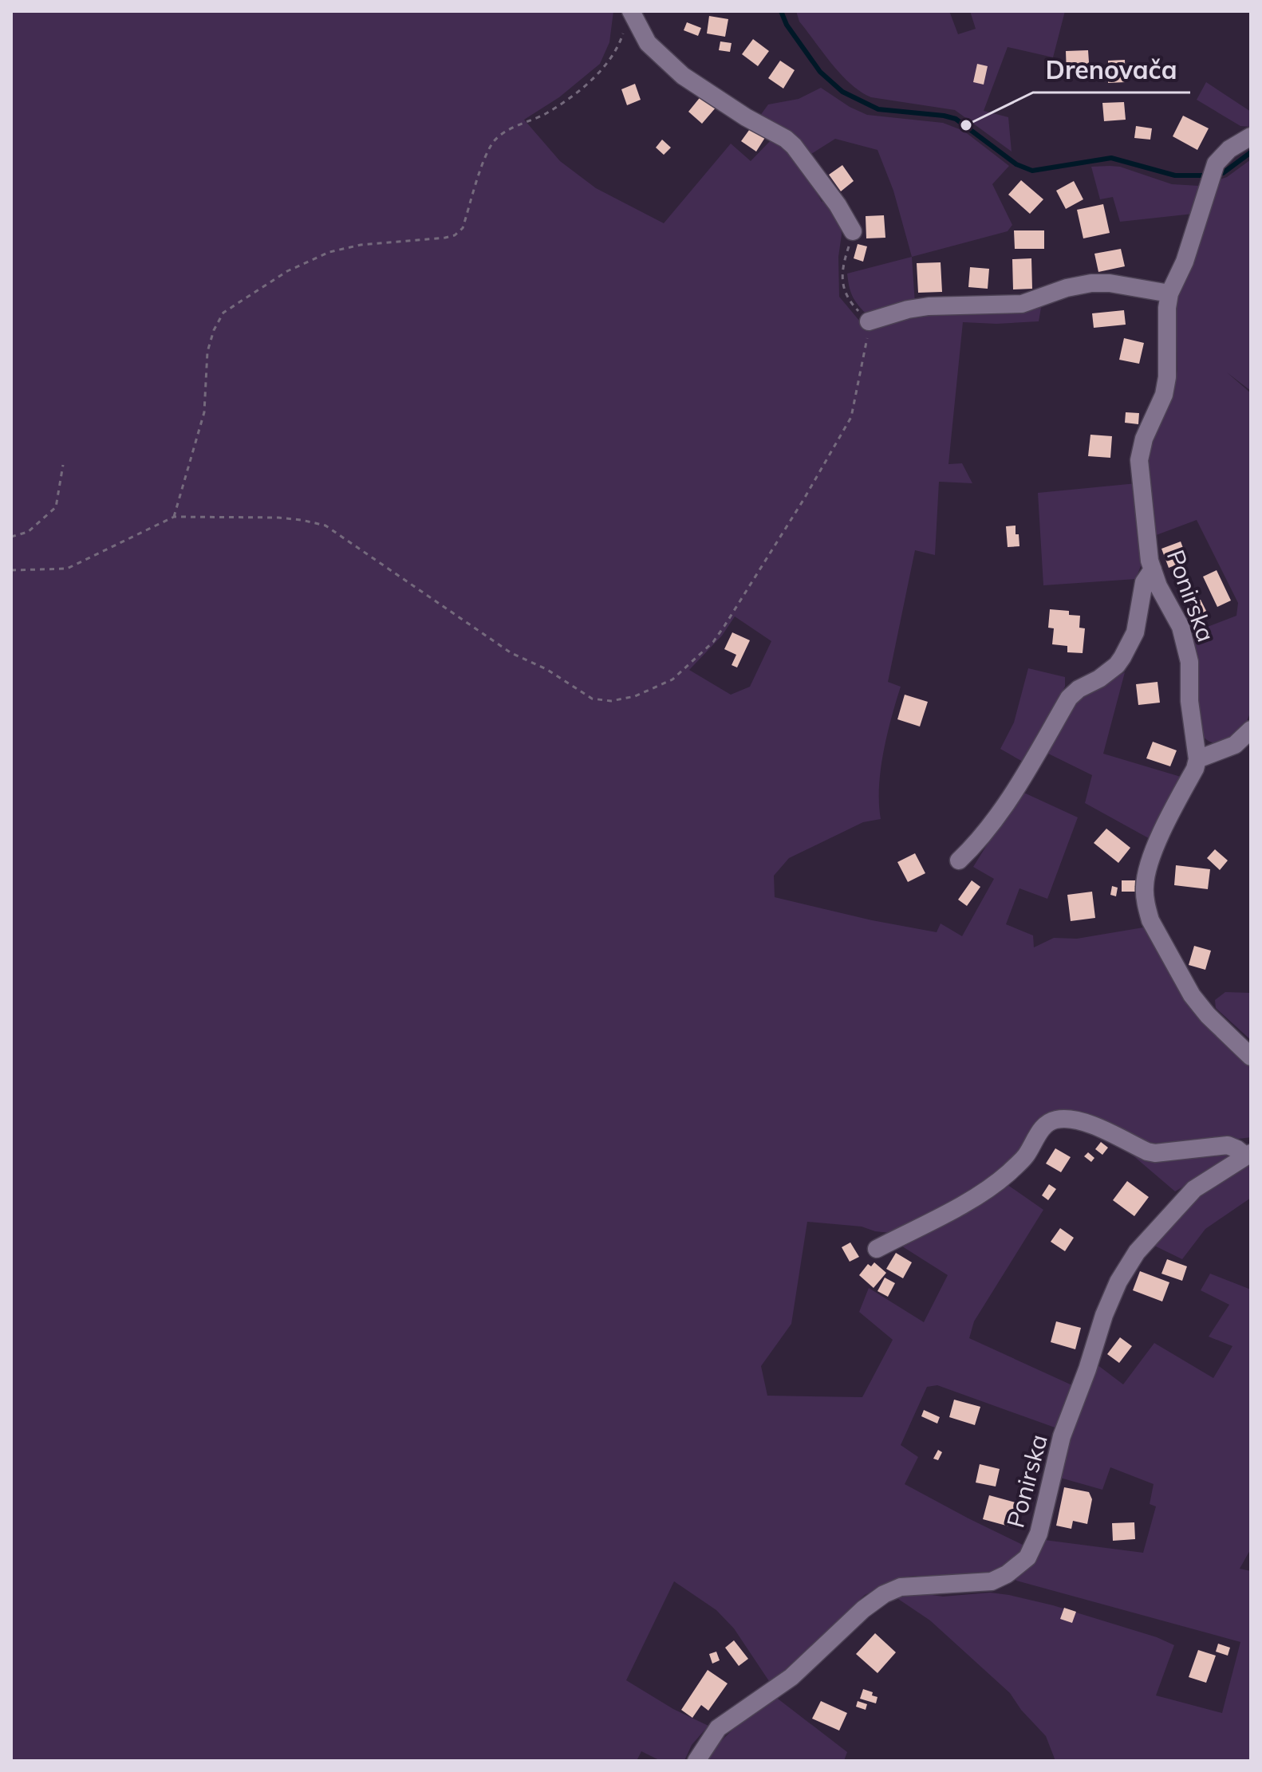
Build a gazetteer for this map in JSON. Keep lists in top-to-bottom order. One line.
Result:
{"streets":{"street":["Ponirska"]},"places":["Drenovača"]}
